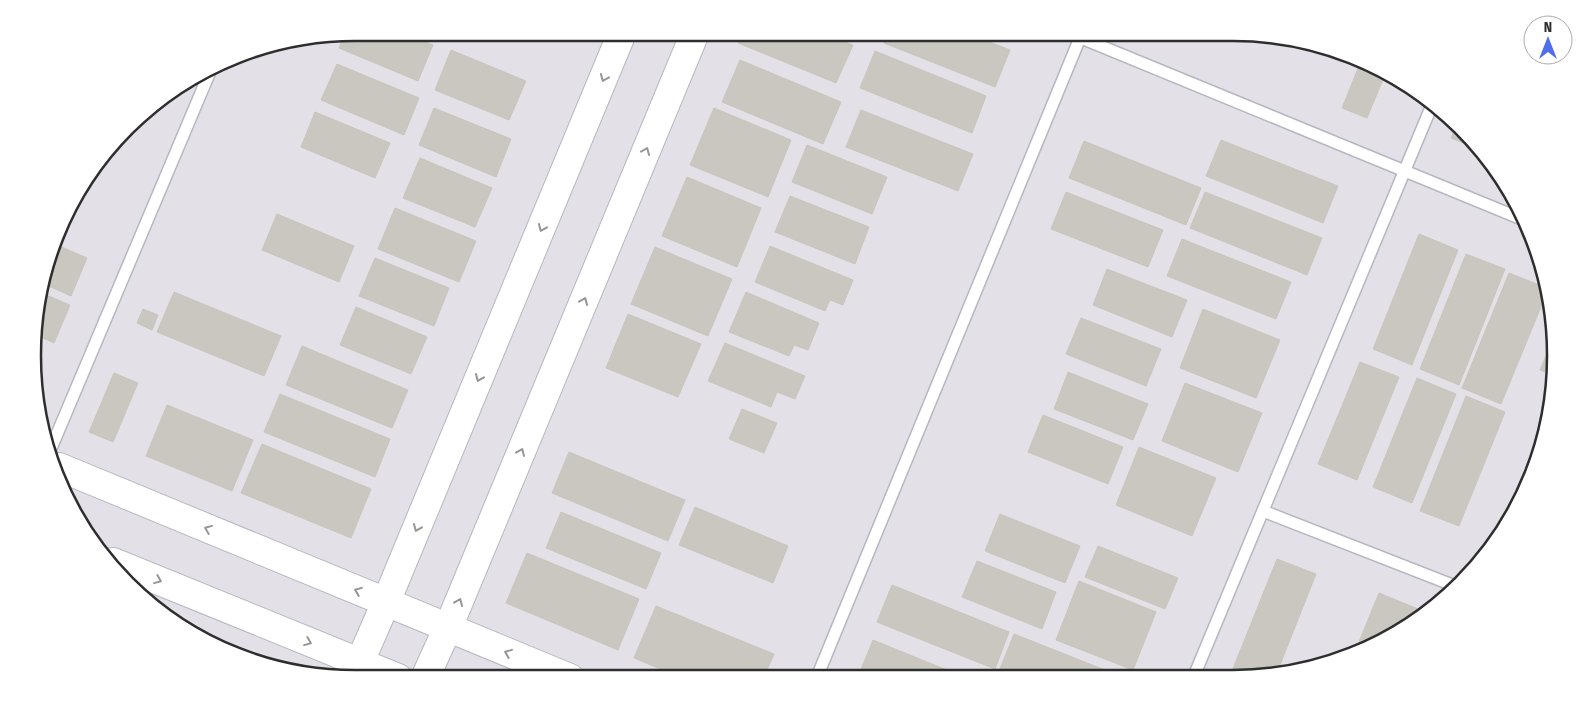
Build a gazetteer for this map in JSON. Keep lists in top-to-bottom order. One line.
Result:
{"north":"top"}
